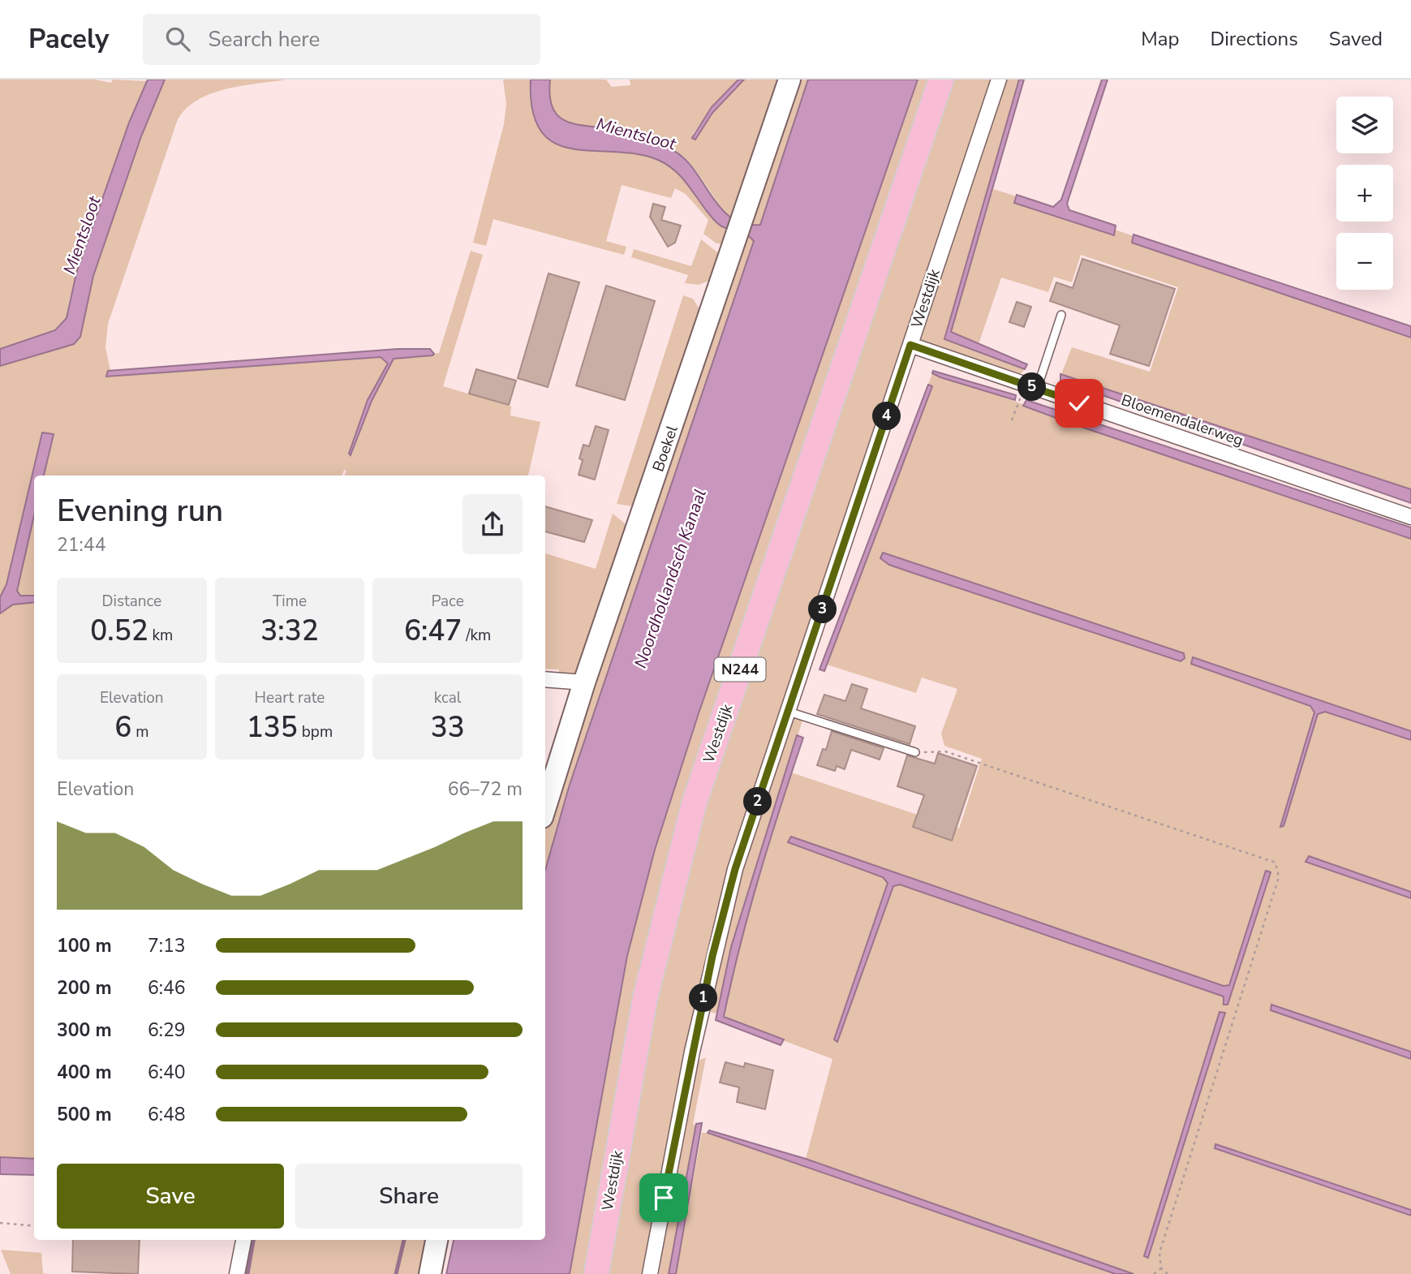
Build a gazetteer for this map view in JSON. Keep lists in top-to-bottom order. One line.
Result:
{"streets":{"main road":["Westdijk","N244"],"street":["Bloemendalerweg","Boekel"]},"crossings":[["Westdijk","Bloemendalerweg"]],"water":["Mientsloot","Noordhollandsch Kanaal"],"page":{"header":"Pacely","search":"Search here","nav":["Map","Directions","Saved"],"map_buttons":["+","−"],"pins":["5","4","3","2","1"],"heading":["Evening run","21:44"],"stats":[["Distance","0.52 km"],["Time","3:32"],["Pace","6:47 /km"],["Elevation","6 m"],["Heart rate","135 bpm"],["kcal","33"]],"chart":["Elevation","66–72 m"],"list":[{"name":"100 m","note":"7:13"},{"name":"200 m","note":"6:46"},{"name":"300 m","note":"6:29"},{"name":"400 m","note":"6:40"},{"name":"500 m","note":"6:48"}],"buttons":["Save","Share"]}}
